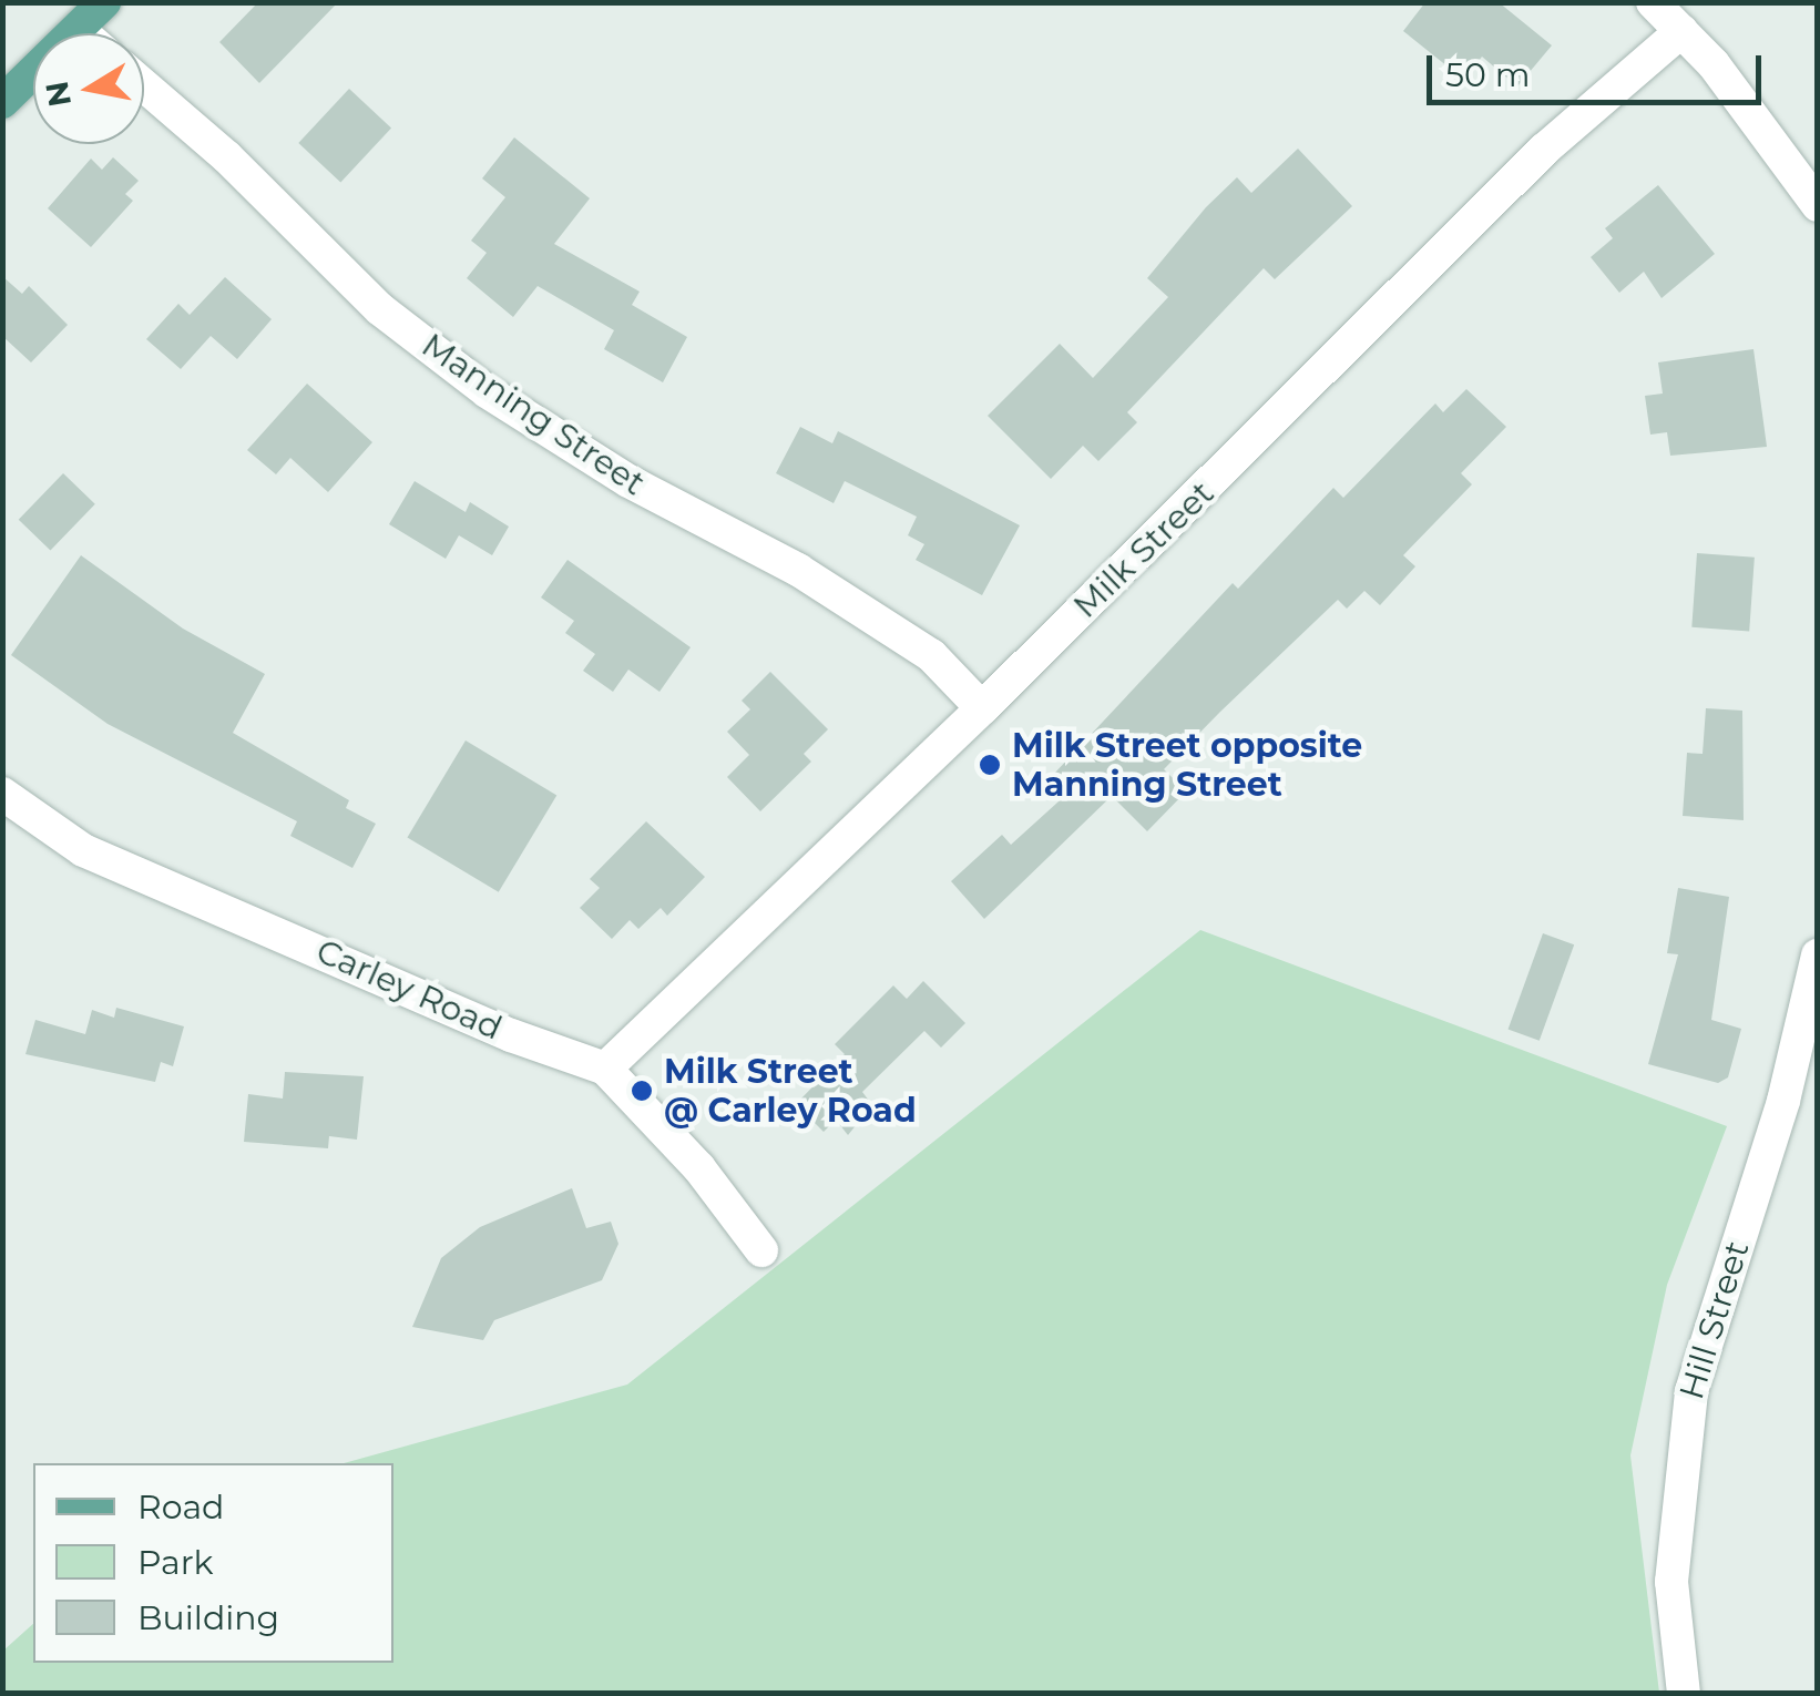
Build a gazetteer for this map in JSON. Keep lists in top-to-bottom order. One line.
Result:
{"streets":{"street":["Manning Street","Milk Street","Carley Road","Hill Street"]},"crossings":[["Manning Street","Milk Street"],["Milk Street","Carley Road"]],"places":["Milk Street opposite Manning Street","Milk Street @ Carley Road"],"legend":["Road","Park","Building"],"scale_bar":"50 m","north":"left"}
